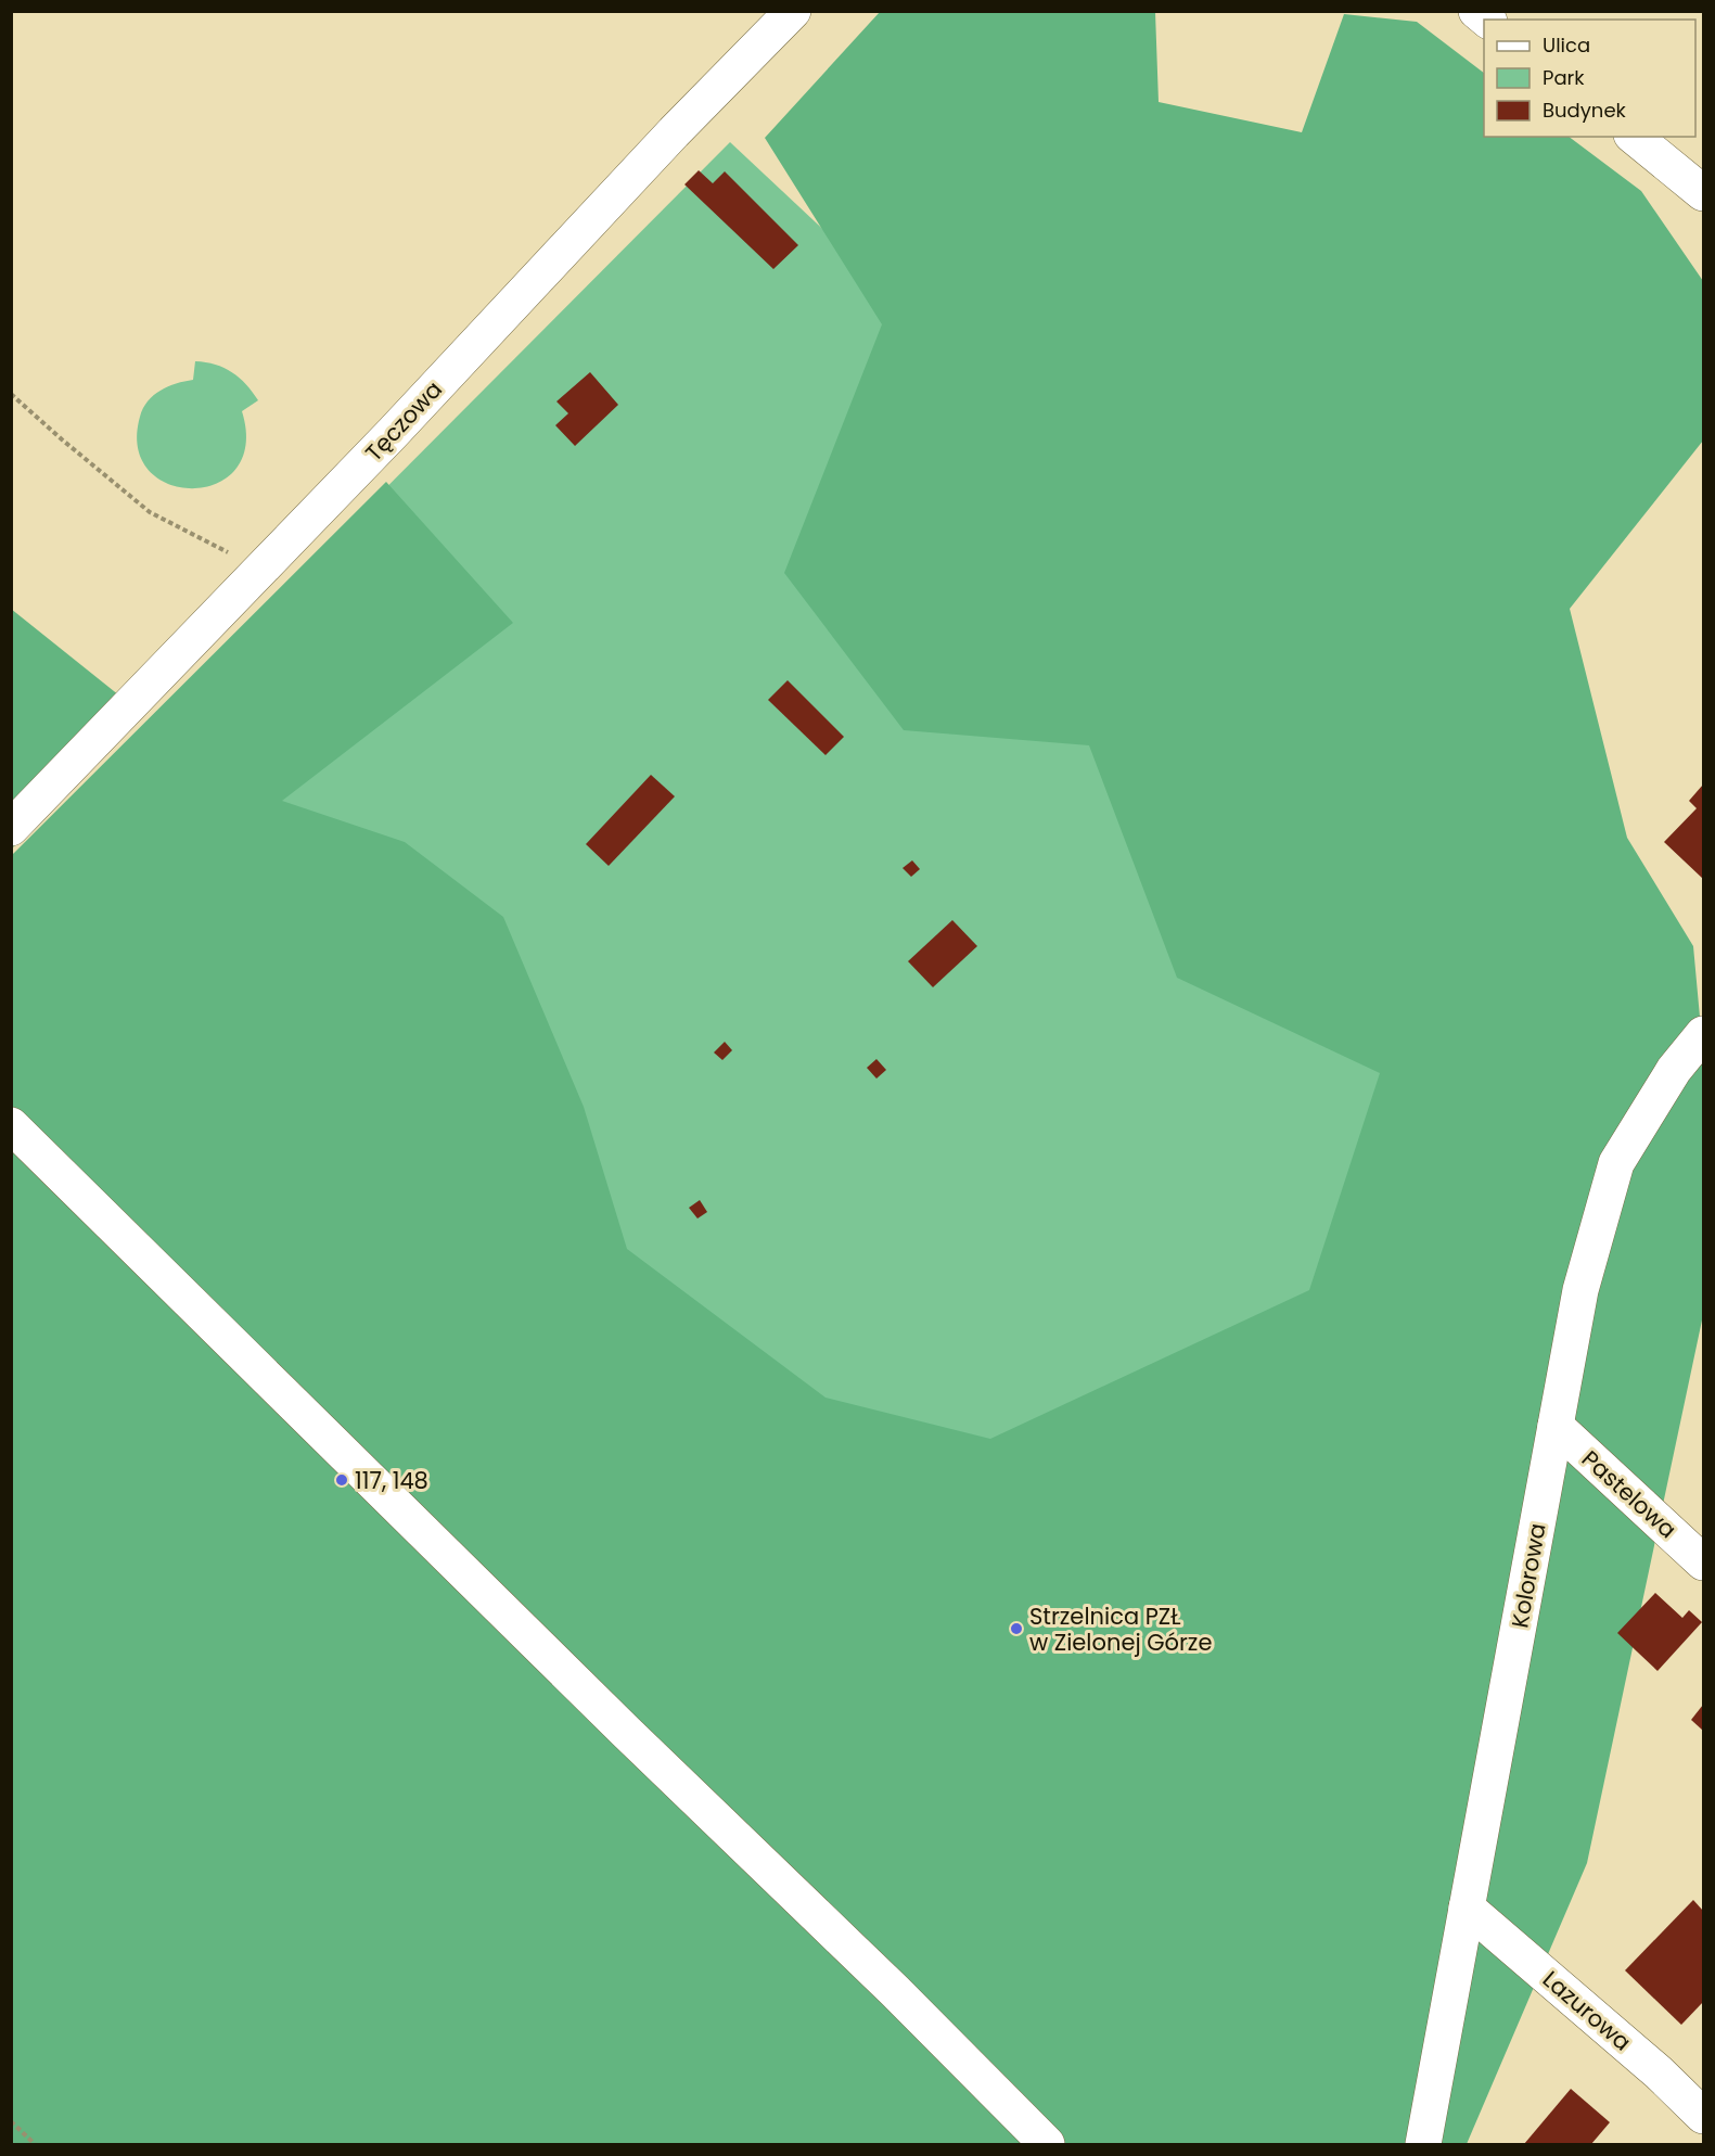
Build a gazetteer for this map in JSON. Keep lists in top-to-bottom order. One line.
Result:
{"streets":{"street":["Tęczowa","Pastelowa","Kolorowa","Lazurowa"]},"crossings":[["Pastelowa","Kolorowa"],["Kolorowa","Lazurowa"]],"places":["117, 148","Strzelnica PZŁ w Zielonej Górze"],"legend":["Ulica","Park","Budynek"]}
